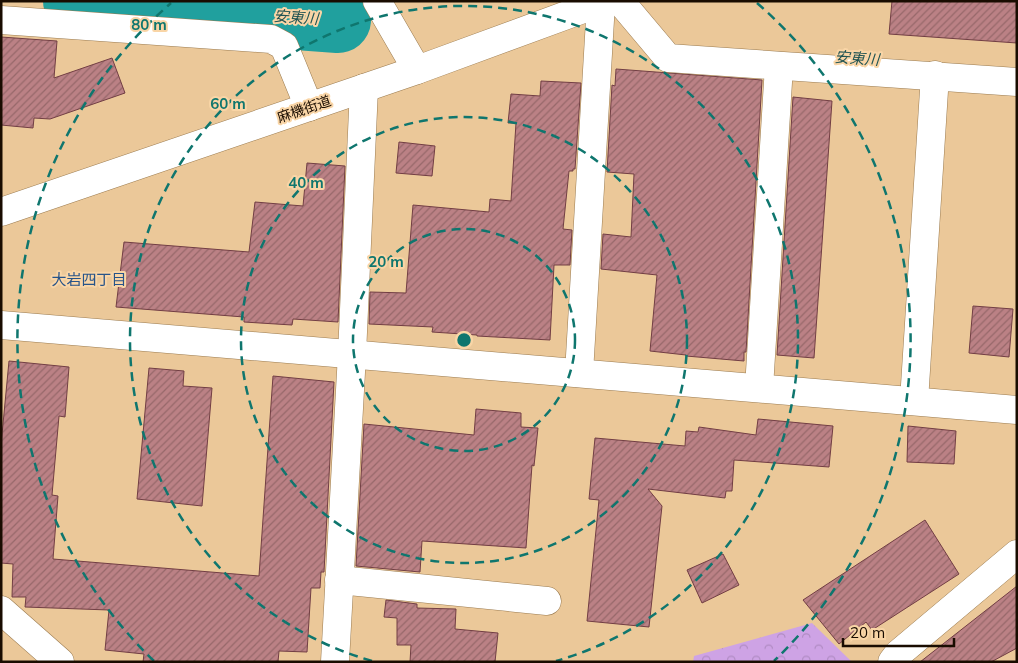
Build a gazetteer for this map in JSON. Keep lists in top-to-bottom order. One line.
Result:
{"streets":{"street":["麻機街道"]},"districts":["大岩四丁目"],"water":["安東川"],"scale_bar":"20 m","rings":["80 m","60 m","40 m","20 m"]}
